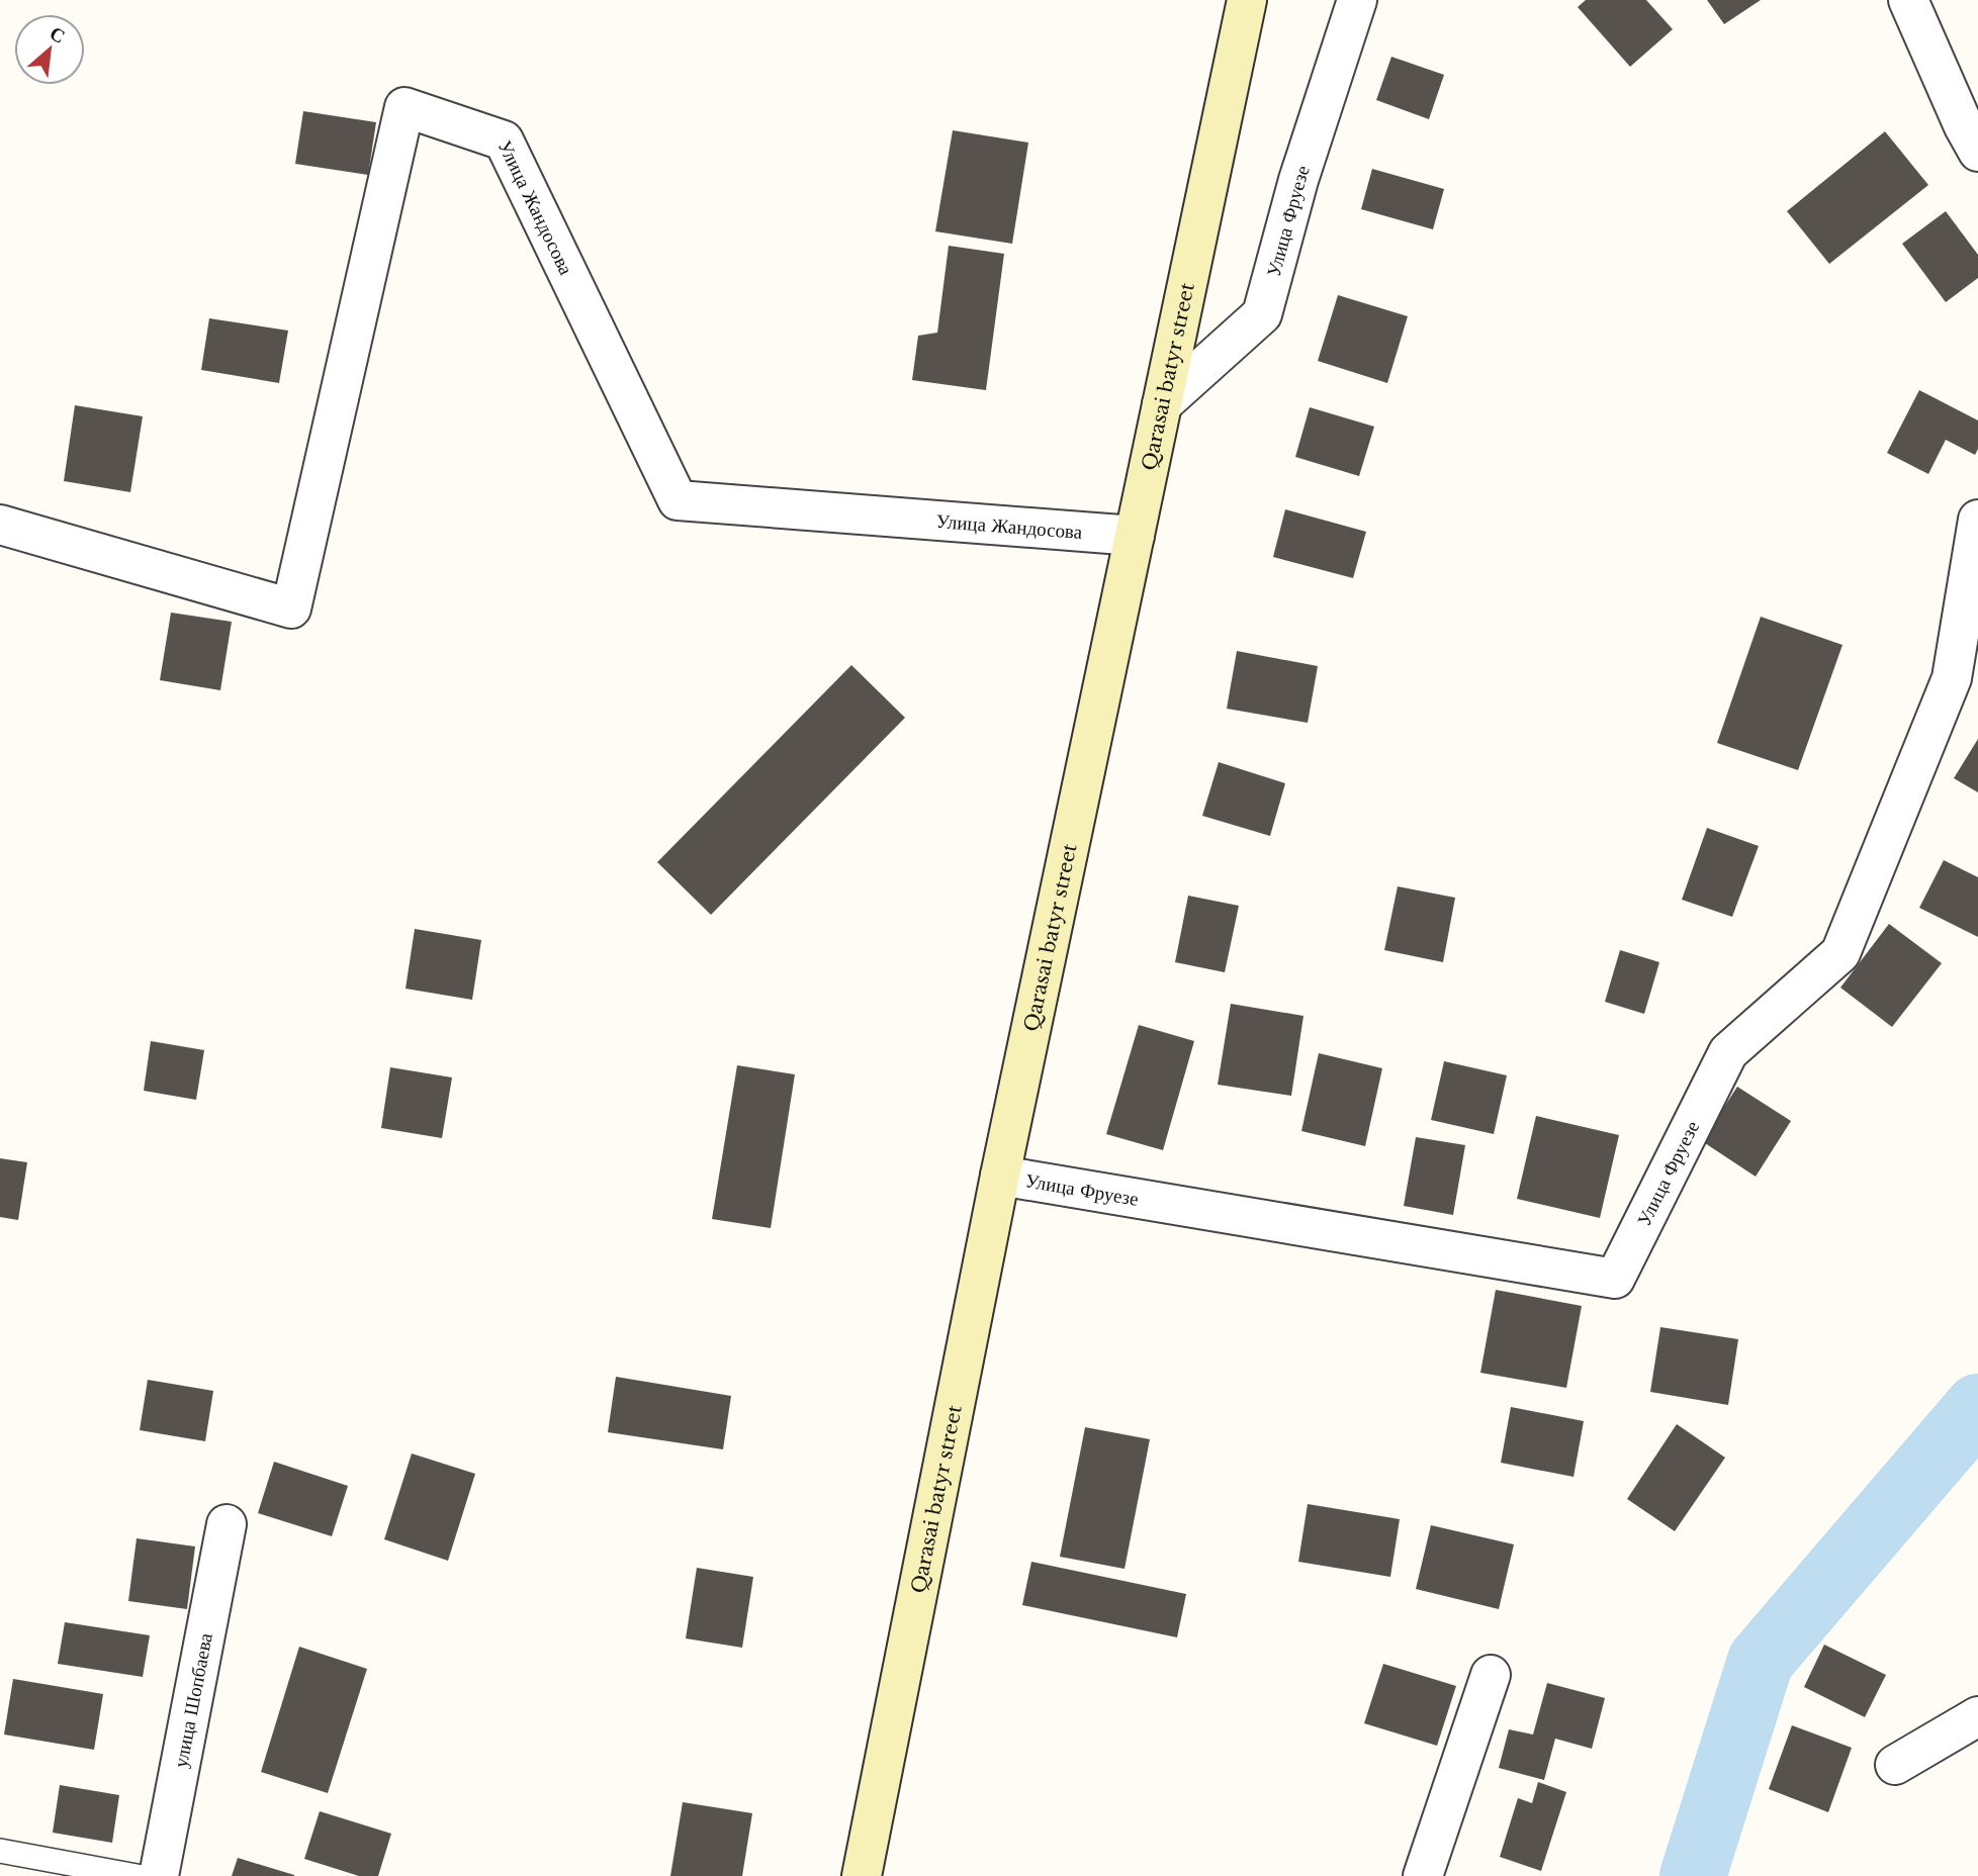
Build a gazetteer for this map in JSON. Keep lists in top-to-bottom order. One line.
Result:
{"streets":{"main road":["Qarasai batyr street"],"street":["Улица Жандосова","Улица Фруезе","улица Шопбаева"]},"crossings":[["Улица Жандосова","Qarasai batyr street"],["Улица Фруезе","Qarasai batyr street"]],"north":"top right"}
